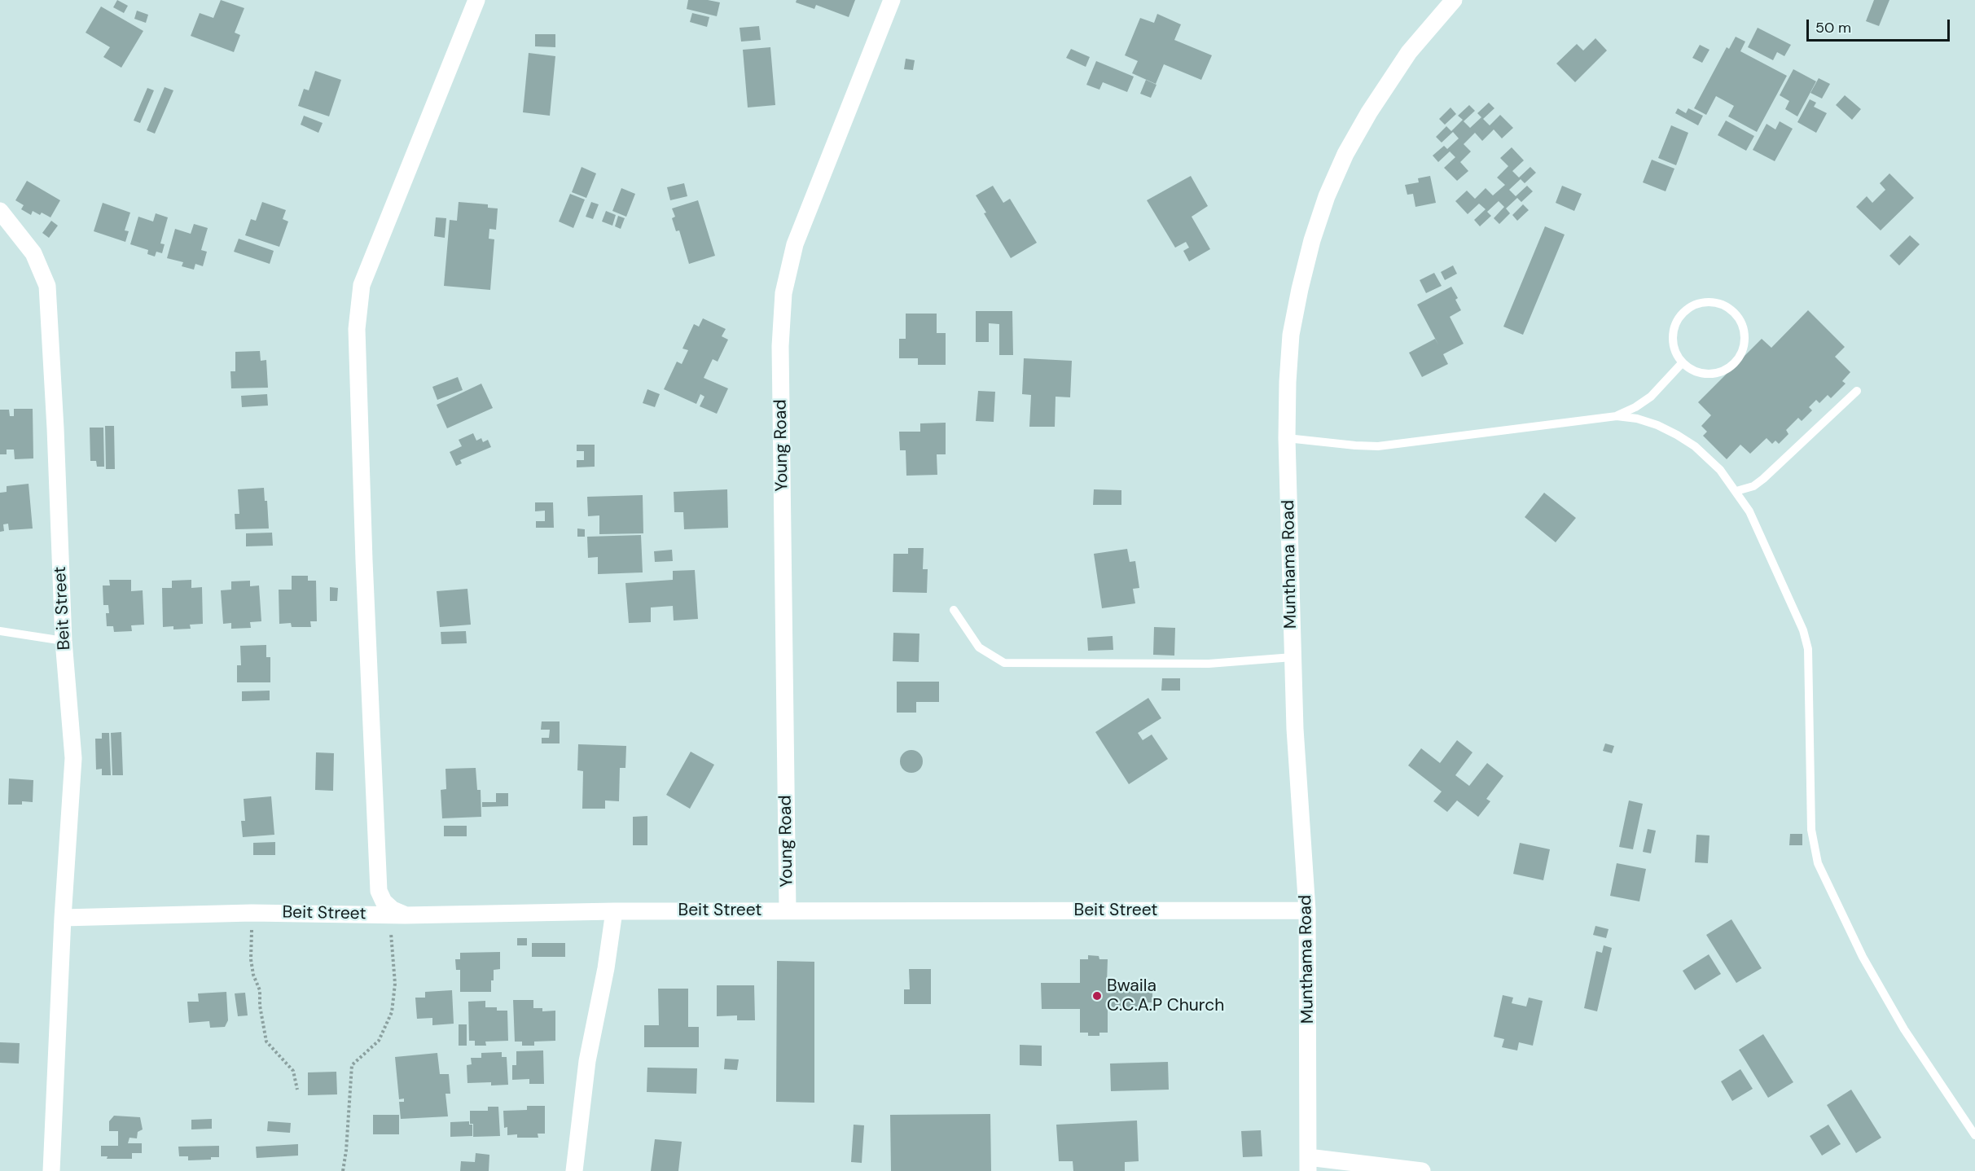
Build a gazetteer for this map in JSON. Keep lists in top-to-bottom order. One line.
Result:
{"streets":{"street":["Young Road","Munthama Road","Beit Street"]},"crossings":[["Young Road","Beit Street"],["Munthama Road","Beit Street"]],"places":["Bwaila C.C.A.P Church"],"scale_bar":"50 m"}
